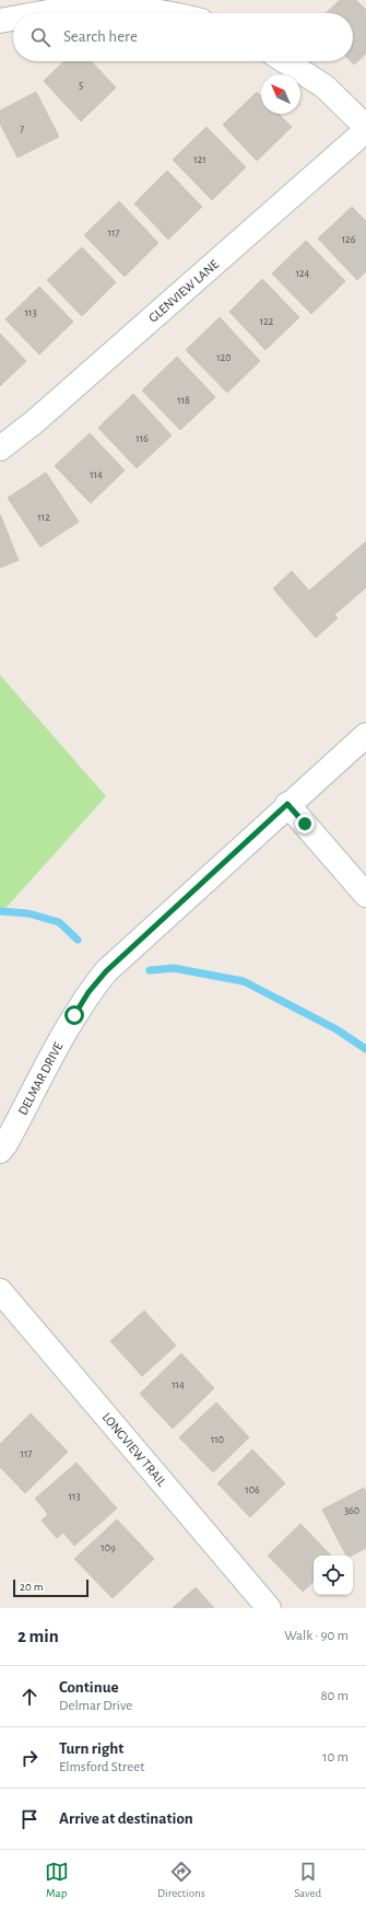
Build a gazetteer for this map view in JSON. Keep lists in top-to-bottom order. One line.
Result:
{"streets":{"street":["GLENVIEW LANE","DELMAR DRIVE","LONGVIEW TRAIL"]},"house_numbers":["5","7","121","117","126","124","113","122","120","118","116","114","112","114","110","117","106","113","360","109"],"scale_bar":"20 m","north":"top left","page":{"search":"Search here","scale":"20 m","heading":["2 min","Walk · 90 m"],"list":[["Continue","Delmar Drive","80 m"],["Turn right","Elmsford Street","10 m"],"Arrive at destination"],"nav":["Map","Directions","Saved"]}}
